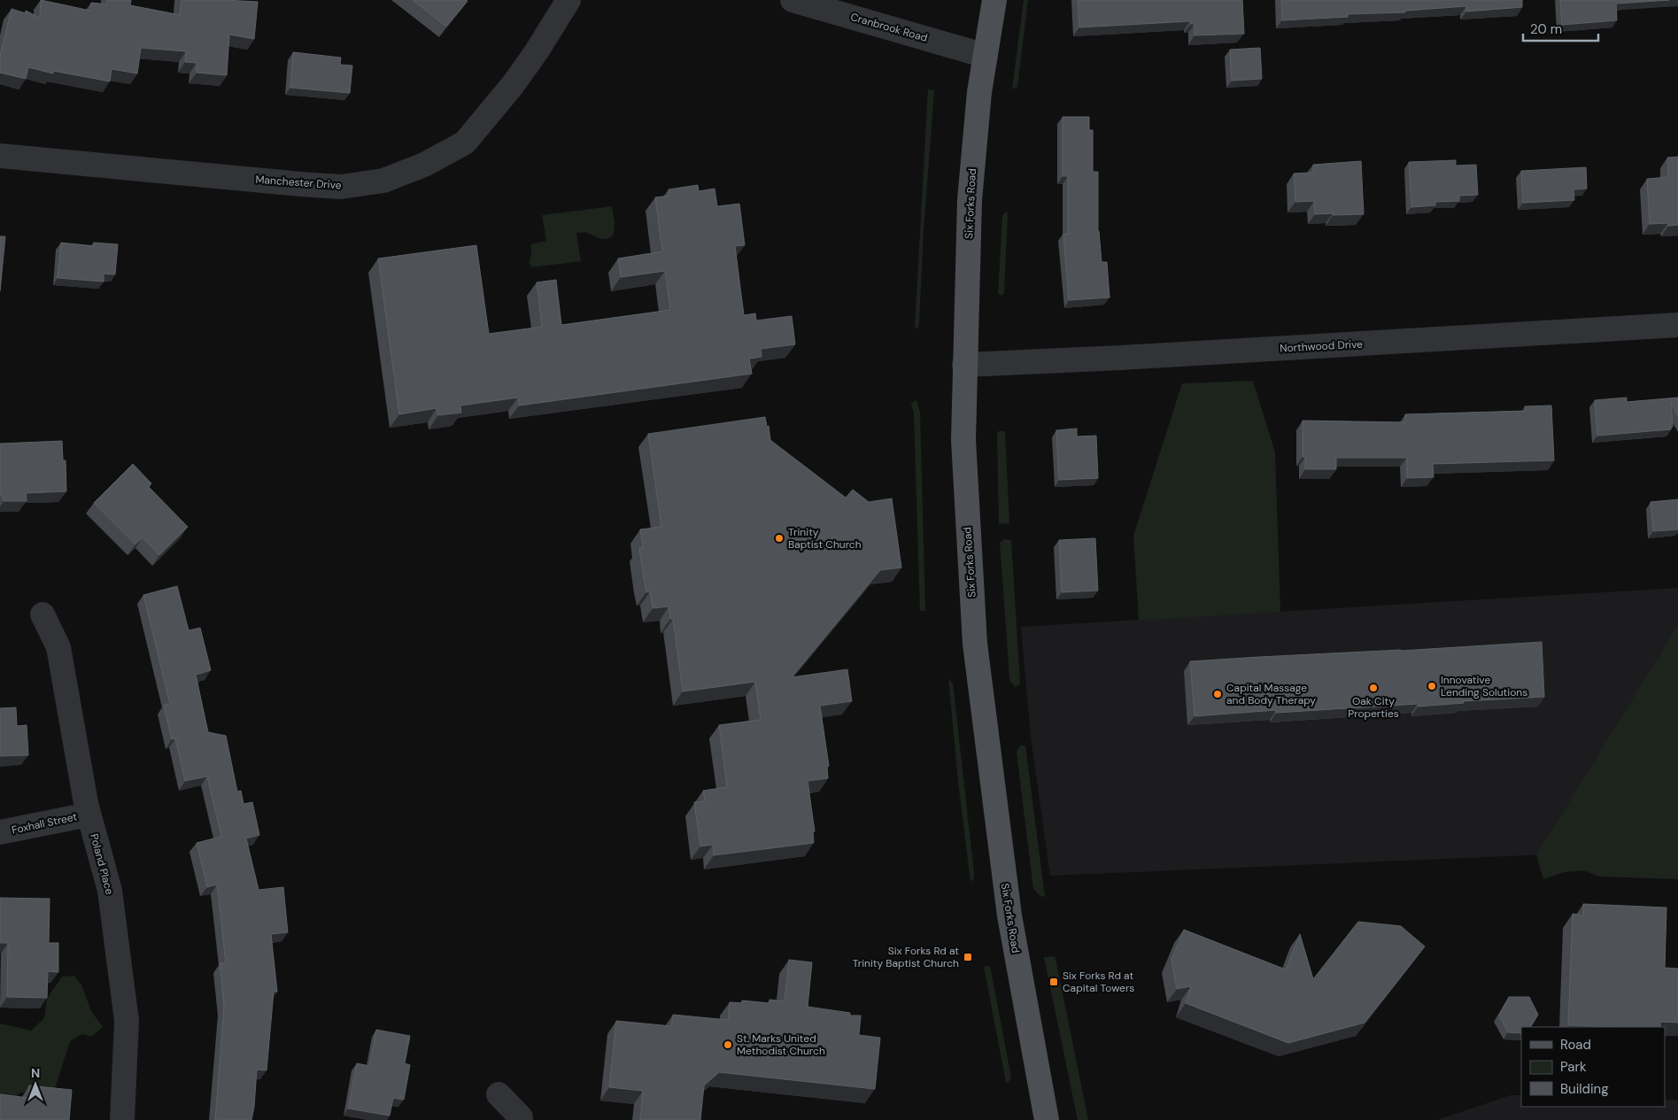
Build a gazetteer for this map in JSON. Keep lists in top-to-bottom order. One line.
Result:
{"streets":{"main road":["Six Forks Road"],"street":["Cranbrook Road","Manchester Drive","Northwood Drive","Foxhall Street","Poland Place"]},"crossings":[["Cranbrook Road","Six Forks Road"],["Six Forks Road","Northwood Drive"],["Foxhall Street","Poland Place"]],"places":{"other":["Trinity Baptist Church","Innovative Lending Solutions","Oak City Properties","Capital Massage and Body Therapy","St. Marks United Methodist Church"],"transit":["Six Forks Rd at Trinity Baptist Church","Six Forks Rd at Capital Towers"]},"legend":["Road","Park","Building"],"scale_bar":"20 m","north":"top"}
